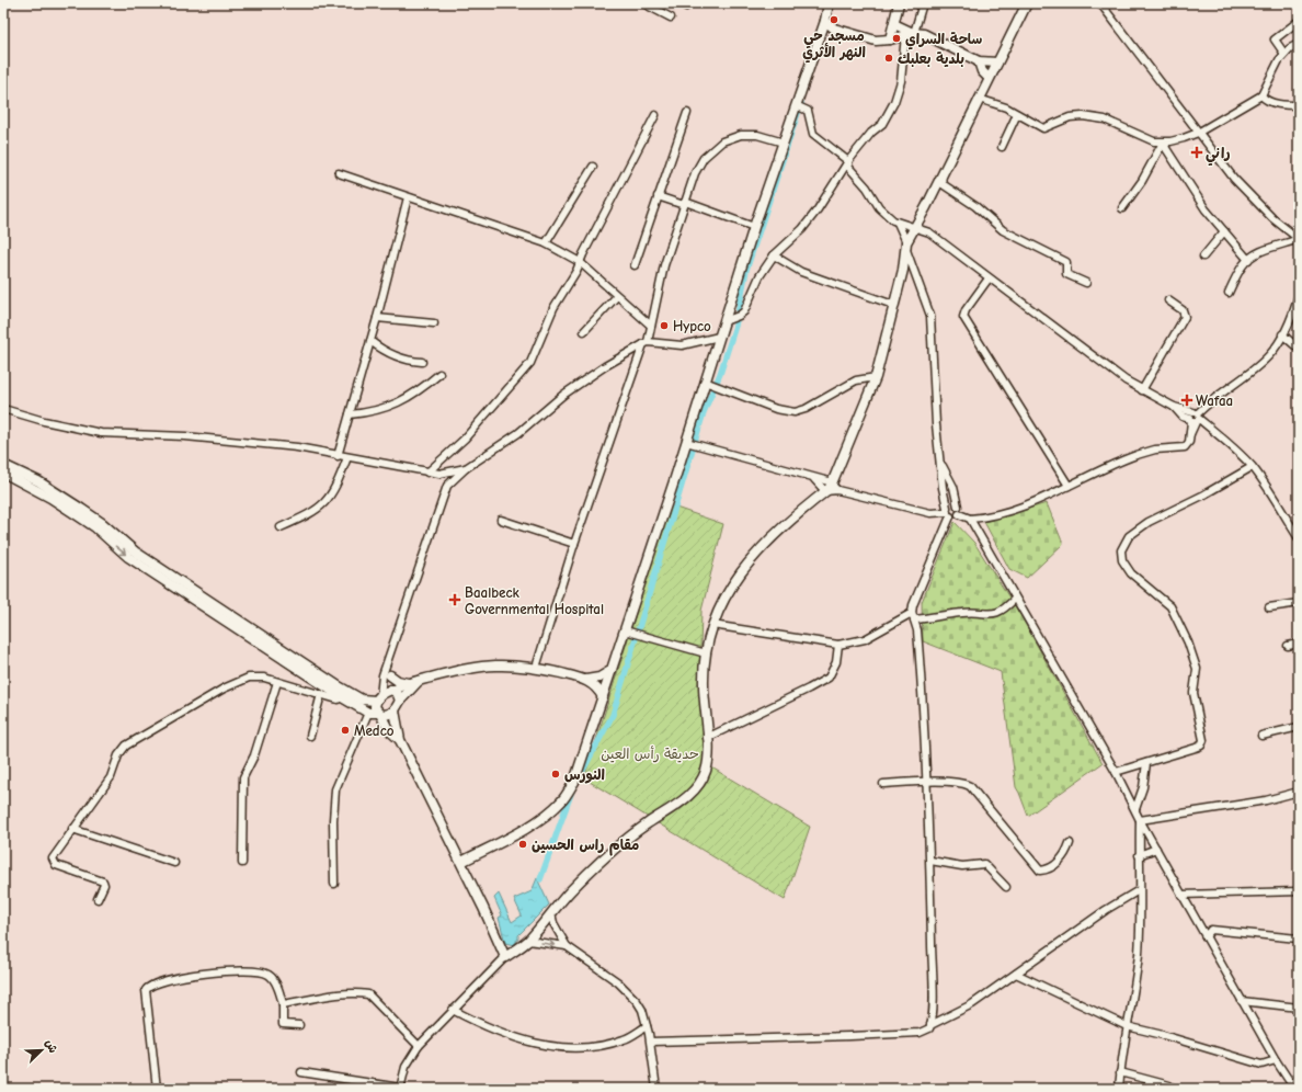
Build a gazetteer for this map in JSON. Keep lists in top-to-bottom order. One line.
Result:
{"parks":["حديقة رأس العين"],"places":{"other":["مسجد حي النهر الأثري","ساحة السراي","بلدية بعلبك","Hypco","Medco","النورس","مقام راس الحسين"],"health":["راني","Wafaa","Baalbeck Governmental Hospital"]},"north":"top right"}
